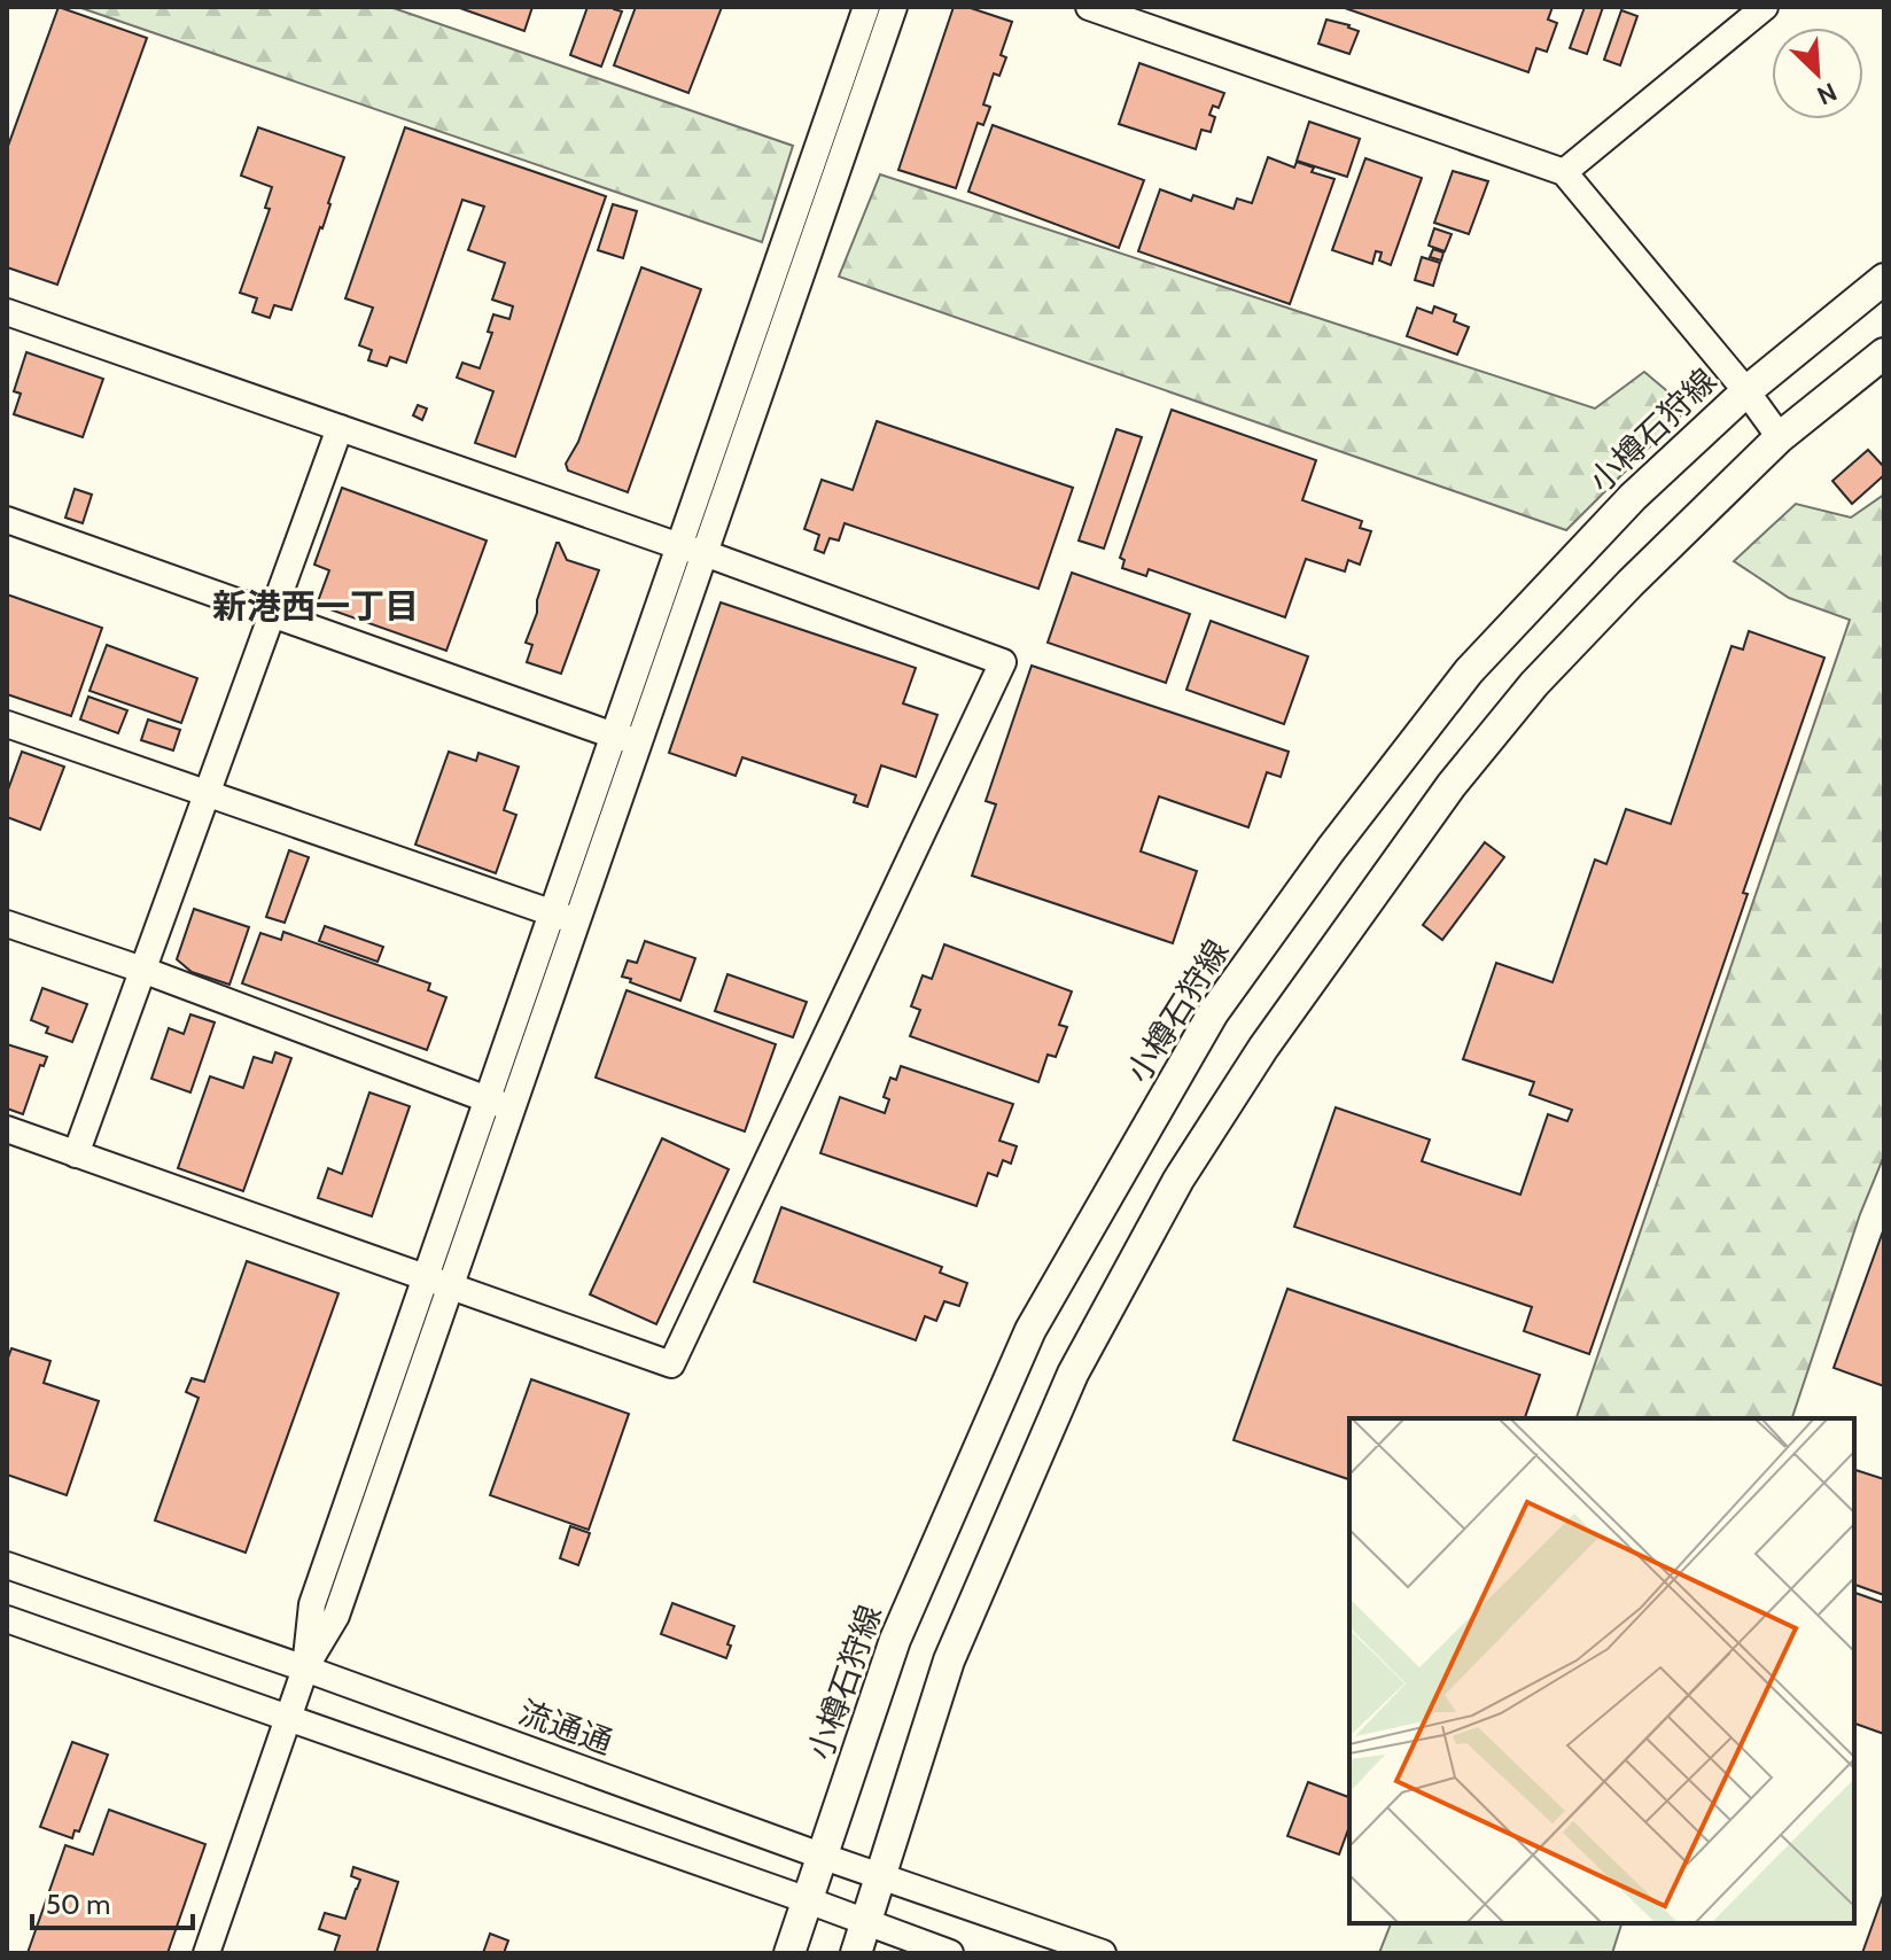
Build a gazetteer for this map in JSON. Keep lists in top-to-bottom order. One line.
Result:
{"streets":{"main road":["小樽石狩線"],"street":["流通通"]},"crossings":[["小樽石狩線","流通通"]],"districts":["新港西一丁目"],"scale_bar":"50 m","north":"bottom right"}
